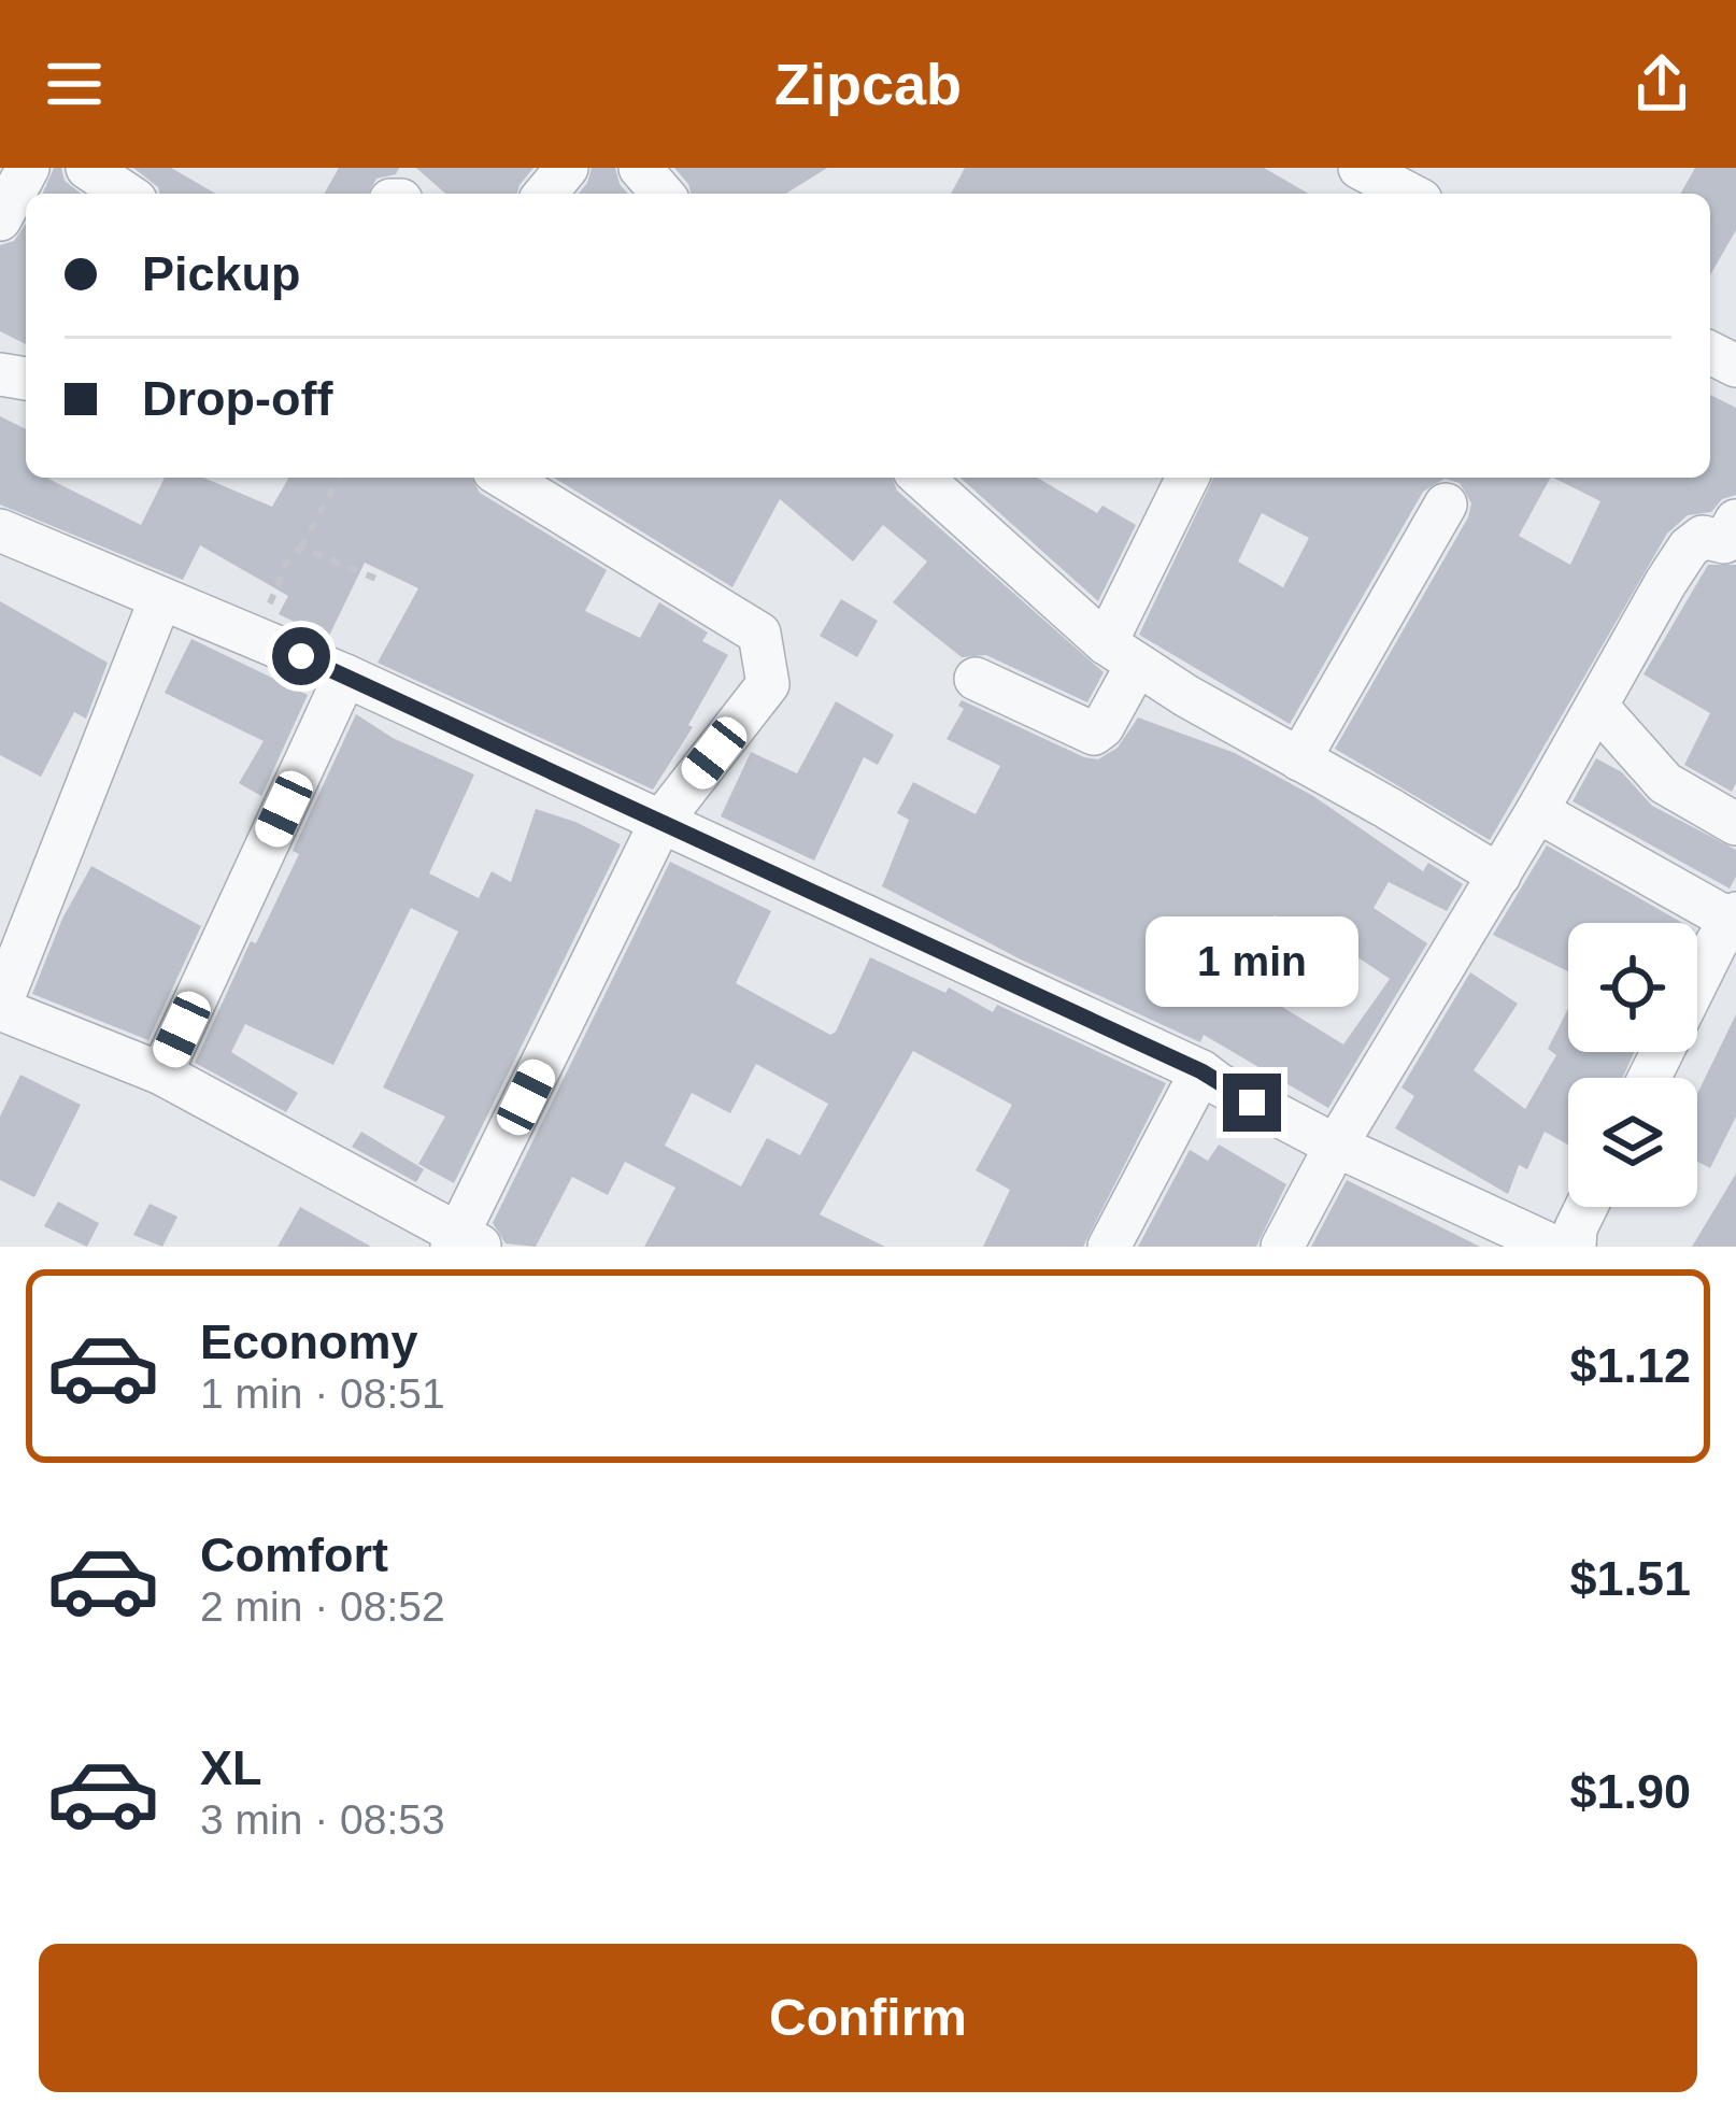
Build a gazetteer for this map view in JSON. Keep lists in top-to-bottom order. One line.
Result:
{"page":{"header":"Zipcab","banner":["Pickup","Drop-off"],"bubble":"1 min","list":[{"name":"Economy","note":"1 min · 08:51","value":"$1.12"},{"name":"Comfort","note":"2 min · 08:52","value":"$1.51"},{"name":"XL","note":"3 min · 08:53","value":"$1.90"}],"buttons":"Confirm"}}
